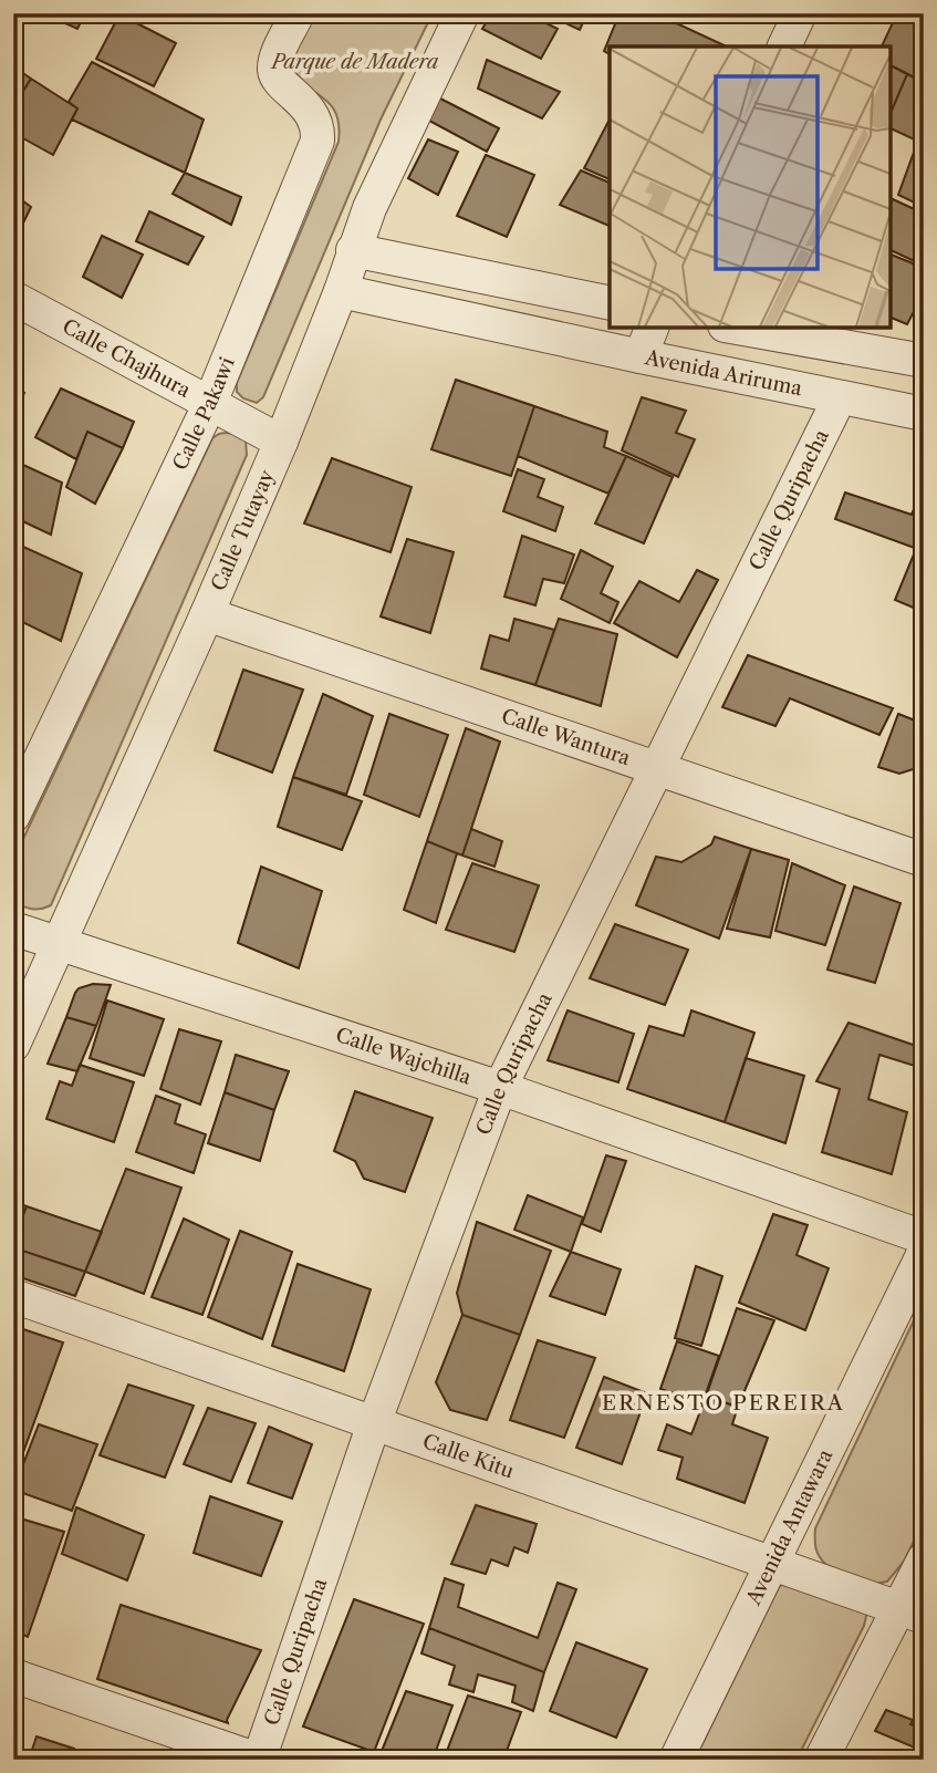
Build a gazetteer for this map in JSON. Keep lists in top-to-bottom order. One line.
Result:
{"streets":{"street":["Calle Chajhura","Avenida Ariruma","Calle Pakawi","Calle Quripacha","Calle Tutayay","Calle Wantura","Calle Wajchilla","Calle Kitu","Avenida Antawara"]},"crossings":[["Calle Chajhura","Calle Pakawi"],["Calle Chajhura","Calle Tutayay"],["Avenida Ariruma","Calle Quripacha"],["Avenida Ariruma","Calle Tutayay"],["Calle Quripacha","Calle Wantura"],["Calle Quripacha","Calle Wajchilla"],["Calle Quripacha","Calle Kitu"],["Calle Tutayay","Calle Wantura"],["Calle Tutayay","Calle Wajchilla"],["Calle Kitu","Avenida Antawara"]],"districts":["ERNESTO PEREIRA"],"parks":["Parque de Madera"]}
